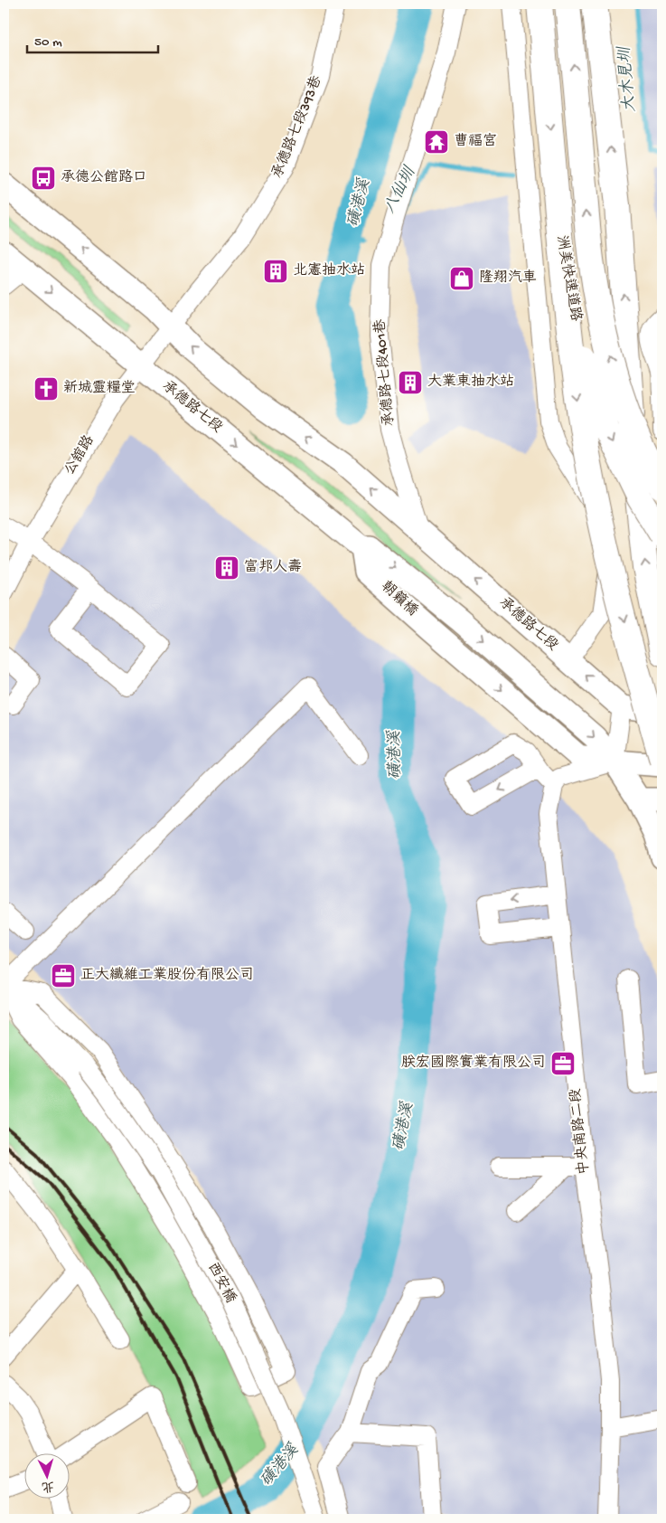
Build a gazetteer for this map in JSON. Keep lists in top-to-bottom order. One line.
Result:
{"streets":{"highway":["洲美快速道路"],"main road":["承德路七段","朝籟橋"],"street":["承德路七段393巷","承德路七段401巷","公舘路","中央南路二段","西安橋"]},"crossings":[["承德路七段393巷","公舘路"],["承德路七段401巷","承德路七段"],["承德路七段","公舘路"],["承德路七段","朝籟橋"]],"one_way":["朝籟橋"],"water":["大木見圳","八仙圳","磺港溪"],"places":{"temple":["曹福宮"],"bus stop":["承德公館路口"],"building":["北憲抽水站","大業東抽水站","富邦人壽"],"shop":["隆翔汽車"],"church":["新城靈糧堂"],"office":["正大纖維工業股份有限公司","朕宏國際實業有限公司"]},"scale_bar":"50 m","north":"bottom"}
